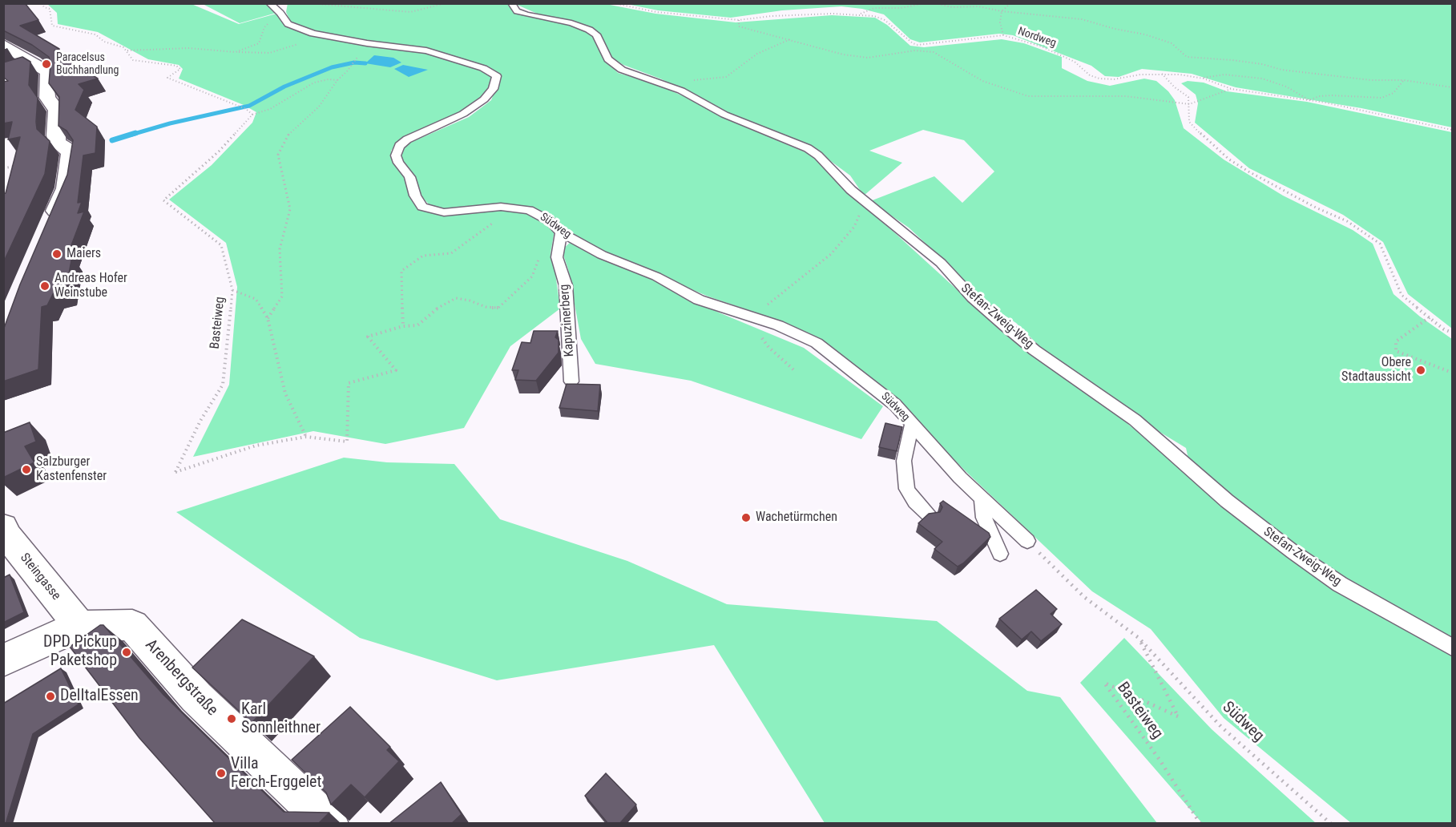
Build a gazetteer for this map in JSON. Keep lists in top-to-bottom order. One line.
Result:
{"streets":{"street":["Steingasse","Arenbergstraße"],"lane":["Südweg","Stefan-Zweig-Weg","Kapuzinerberg"],"path":["Nordweg","Basteiweg"]},"crossings":[["Südweg","Kapuzinerberg"],["Südweg","Basteiweg"],["Kapuzinerberg","Basteiweg"],["Steingasse","Arenbergstraße"]],"places":["Paracelsus Buchhandlung","Maiers","Andreas Hofer Weinstube","Obere Stadtaussicht","Salzburger Kastenfenster","Wachetürmchen","DPD Pickup Paketshop","DelItalEssen","Karl Sonnleithner","Villa Ferch-Erggelet"]}
